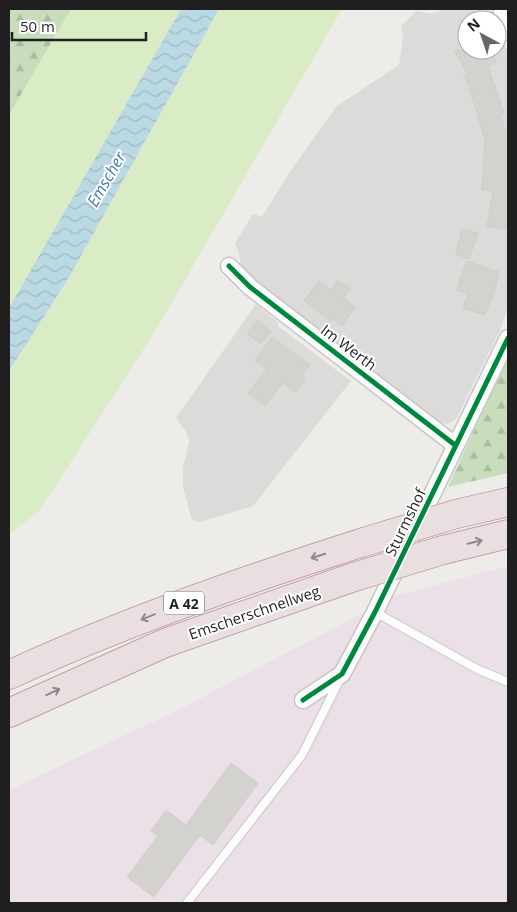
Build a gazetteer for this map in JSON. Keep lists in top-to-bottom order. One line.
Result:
{"streets":{"highway":["A 42","Emscherschnellweg"],"street":["Im Werth","Sturmshof"]},"crossings":[["Im Werth","Sturmshof"]],"water":["Emscher"],"scale_bar":"50 m","north":"top left"}
